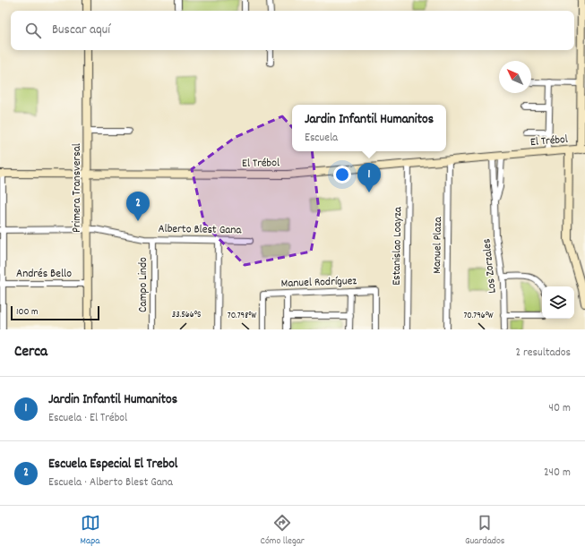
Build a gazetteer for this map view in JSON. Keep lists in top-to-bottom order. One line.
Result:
{"streets":{"main road":["El Trébol","Primera Transversal"],"street":["Alberto Blest Gana","Manuel Plaza","Estanislao Loayza","Los Zorzales","Andrés Bello","Manuel Rodríguez","Campo Lindo"]},"crossings":[["El Trébol","Primera Transversal"],["El Trébol","Manuel Plaza"],["El Trébol","Estanislao Loayza"],["El Trébol","Los Zorzales"],["Primera Transversal","Alberto Blest Gana"],["Primera Transversal","Andrés Bello"],["Alberto Blest Gana","Campo Lindo"]],"scale_bar":"100 m","north":"top left","page":{"search":"Buscar aquí","popup":["Jardin Infantil Humanitos","Escuela"],"pins":["1","2"],"scale":"100 m","heading":["Cerca","2 resultados"],"list":[{"mark":"1","name":"Jardin Infantil Humanitos","note":"Escuela · El Trébol","value":"40 m"},{"mark":"2","name":"Escuela Especial El Trebol","note":"Escuela · Alberto Blest Gana","value":"240 m"}],"nav":["Mapa","Cómo llegar","Guardados"]},"coordinates":["33.566°S","70.798°W","70.796°W"]}
